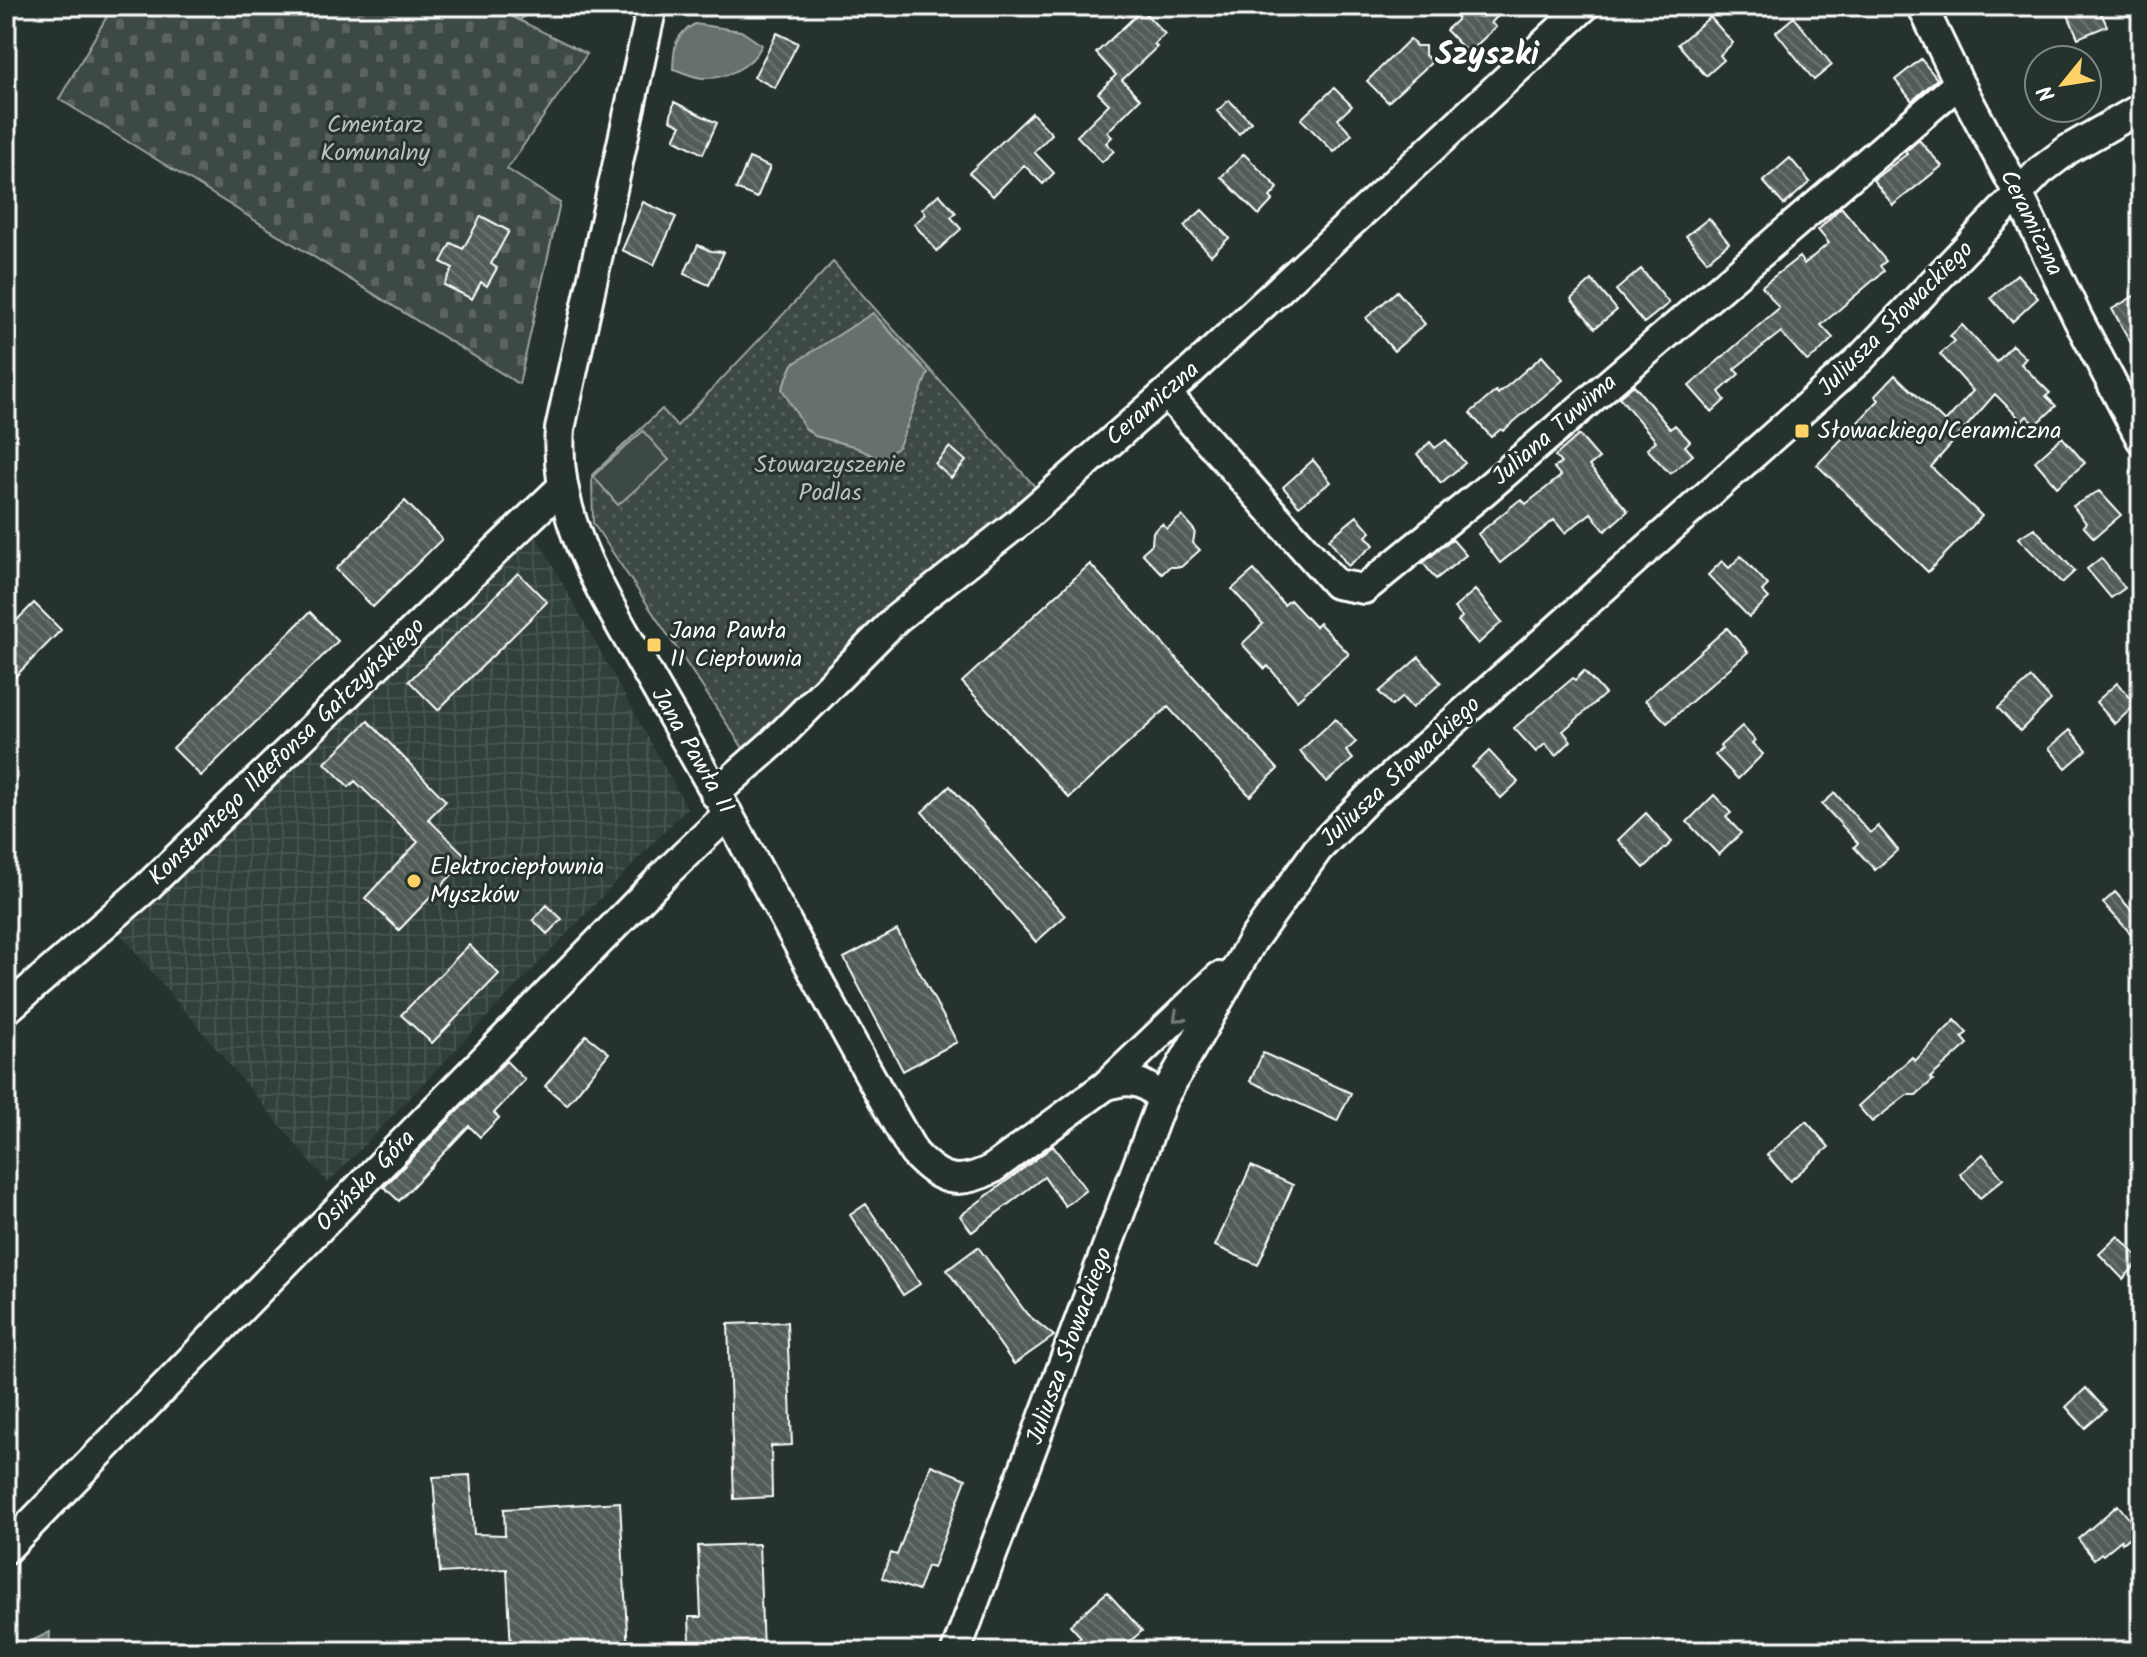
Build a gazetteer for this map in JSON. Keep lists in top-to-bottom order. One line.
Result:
{"streets":{"street":["Ceramiczna","Juliusza Słowackiego","Juliana Tuwima","Jana Pawła II","Konstantego Ildefonsa Gałczyńskiego","Osińska Góra"]},"crossings":[["Ceramiczna","Juliusza Słowackiego"],["Ceramiczna","Juliana Tuwima"],["Ceramiczna","Jana Pawła II"],["Ceramiczna","Osińska Góra"],["Juliusza Słowackiego","Jana Pawła II"],["Jana Pawła II","Konstantego Ildefonsa Gałczyńskiego"],["Jana Pawła II","Osińska Góra"]],"districts":["Szyszki"],"parks":["Cmentarz Komunalny","Stowarzyszenie Podlas"],"places":{"transit":["Słowackiego/Ceramiczna","Jana Pawła II Ciepłownia"],"other":["Elektrociepłownia Myszków"]},"north":"bottom left"}
